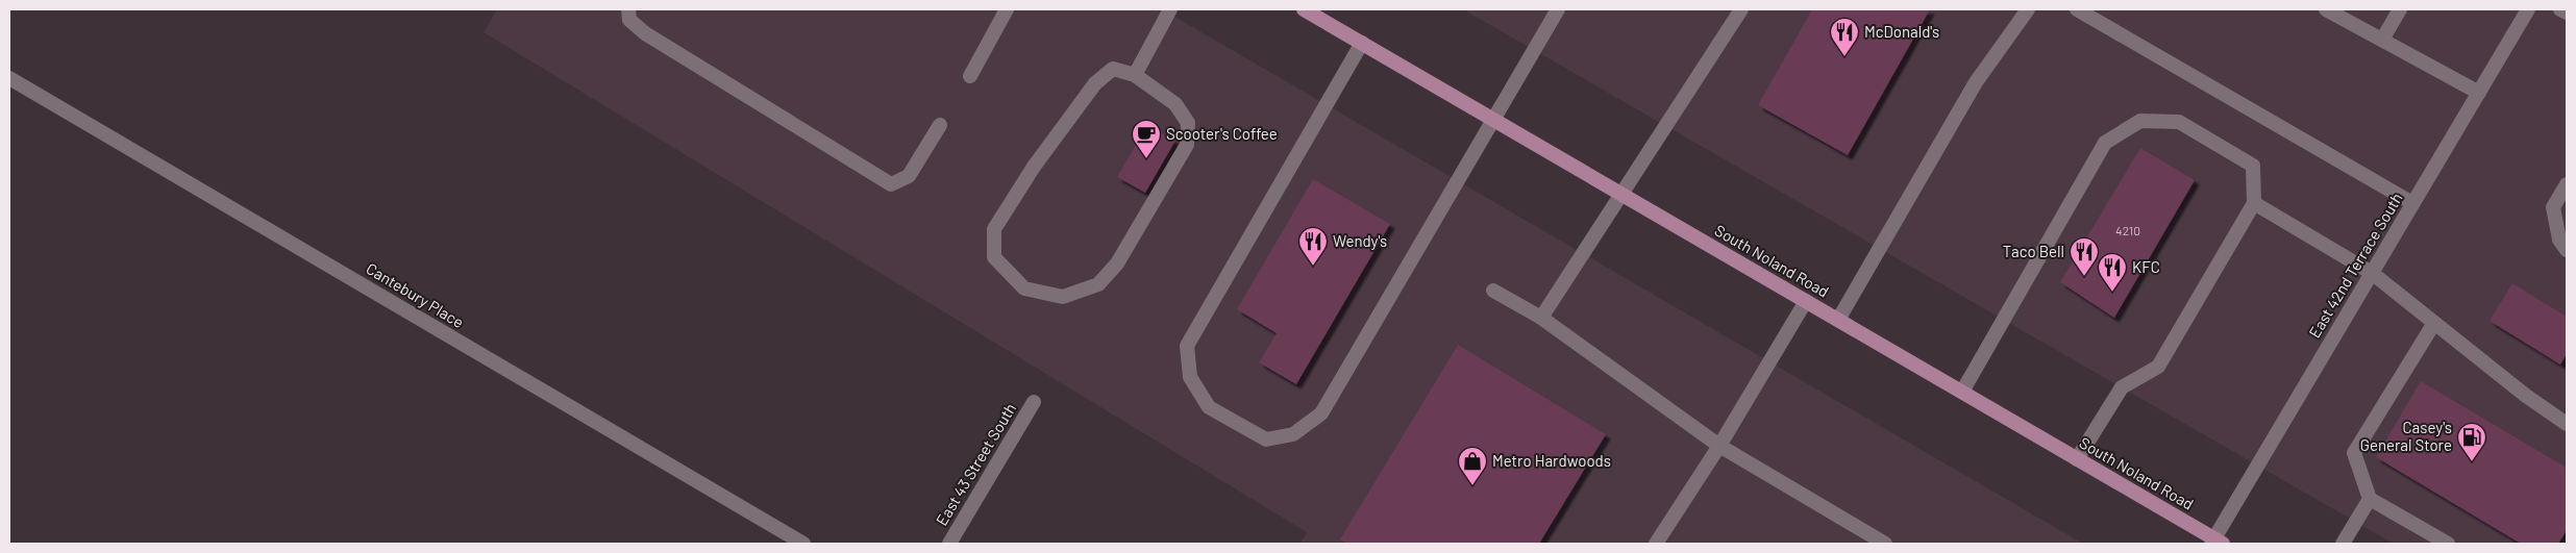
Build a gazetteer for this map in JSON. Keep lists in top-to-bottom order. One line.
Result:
{"streets":{"main road":["South Noland Road"],"street":["East 42nd Terrace South","Cantebury Place","East 43 Street South"]},"crossings":[["South Noland Road","East 42nd Terrace South"]],"places":{"restaurant":["McDonald's","Wendy's","Taco Bell","KFC"],"cafe":["Scooter's Coffee"],"fuel station":["Casey's General Store"],"shop":["Metro Hardwoods"]},"house_numbers":["4210"]}
